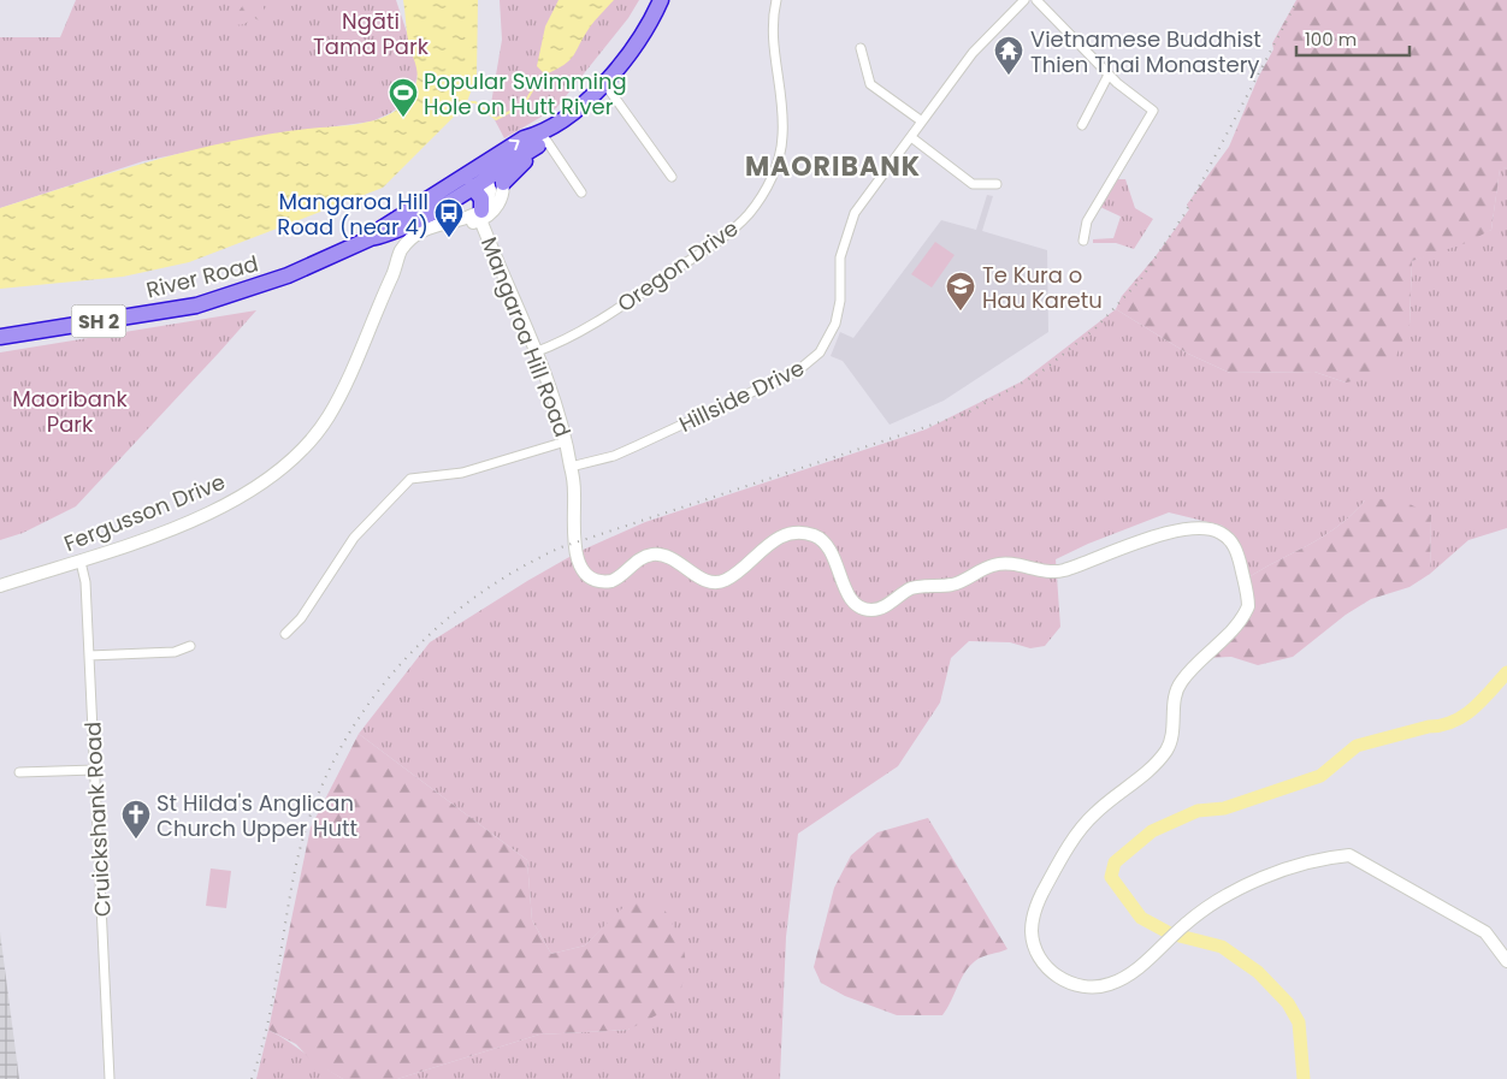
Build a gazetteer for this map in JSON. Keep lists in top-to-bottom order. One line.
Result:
{"streets":{"highway":["River Road","SH 2"],"street":["Oregon Drive","Mangaroa Hill Road","Hillside Drive","Fergusson Drive","Cruickshank Road"]},"crossings":[["Oregon Drive","Mangaroa Hill Road"],["River Road","SH 2"],["Mangaroa Hill Road","Hillside Drive"],["Mangaroa Hill Road","Fergusson Drive"],["Fergusson Drive","Cruickshank Road"]],"districts":["MAORIBANK"],"parks":["Ngāti Tama Park","Maoribank Park"],"places":{"temple":["Vietnamese Buddhist Thien Thai Monastery"],"sports":["Popular Swimming Hole on Hutt River"],"bus stop":["Mangaroa Hill Road (near 4)"],"school or university":["Te Kura o Hau Karetu"],"church":["St Hilda's Anglican Church Upper Hutt"]},"scale_bar":"100 m"}
